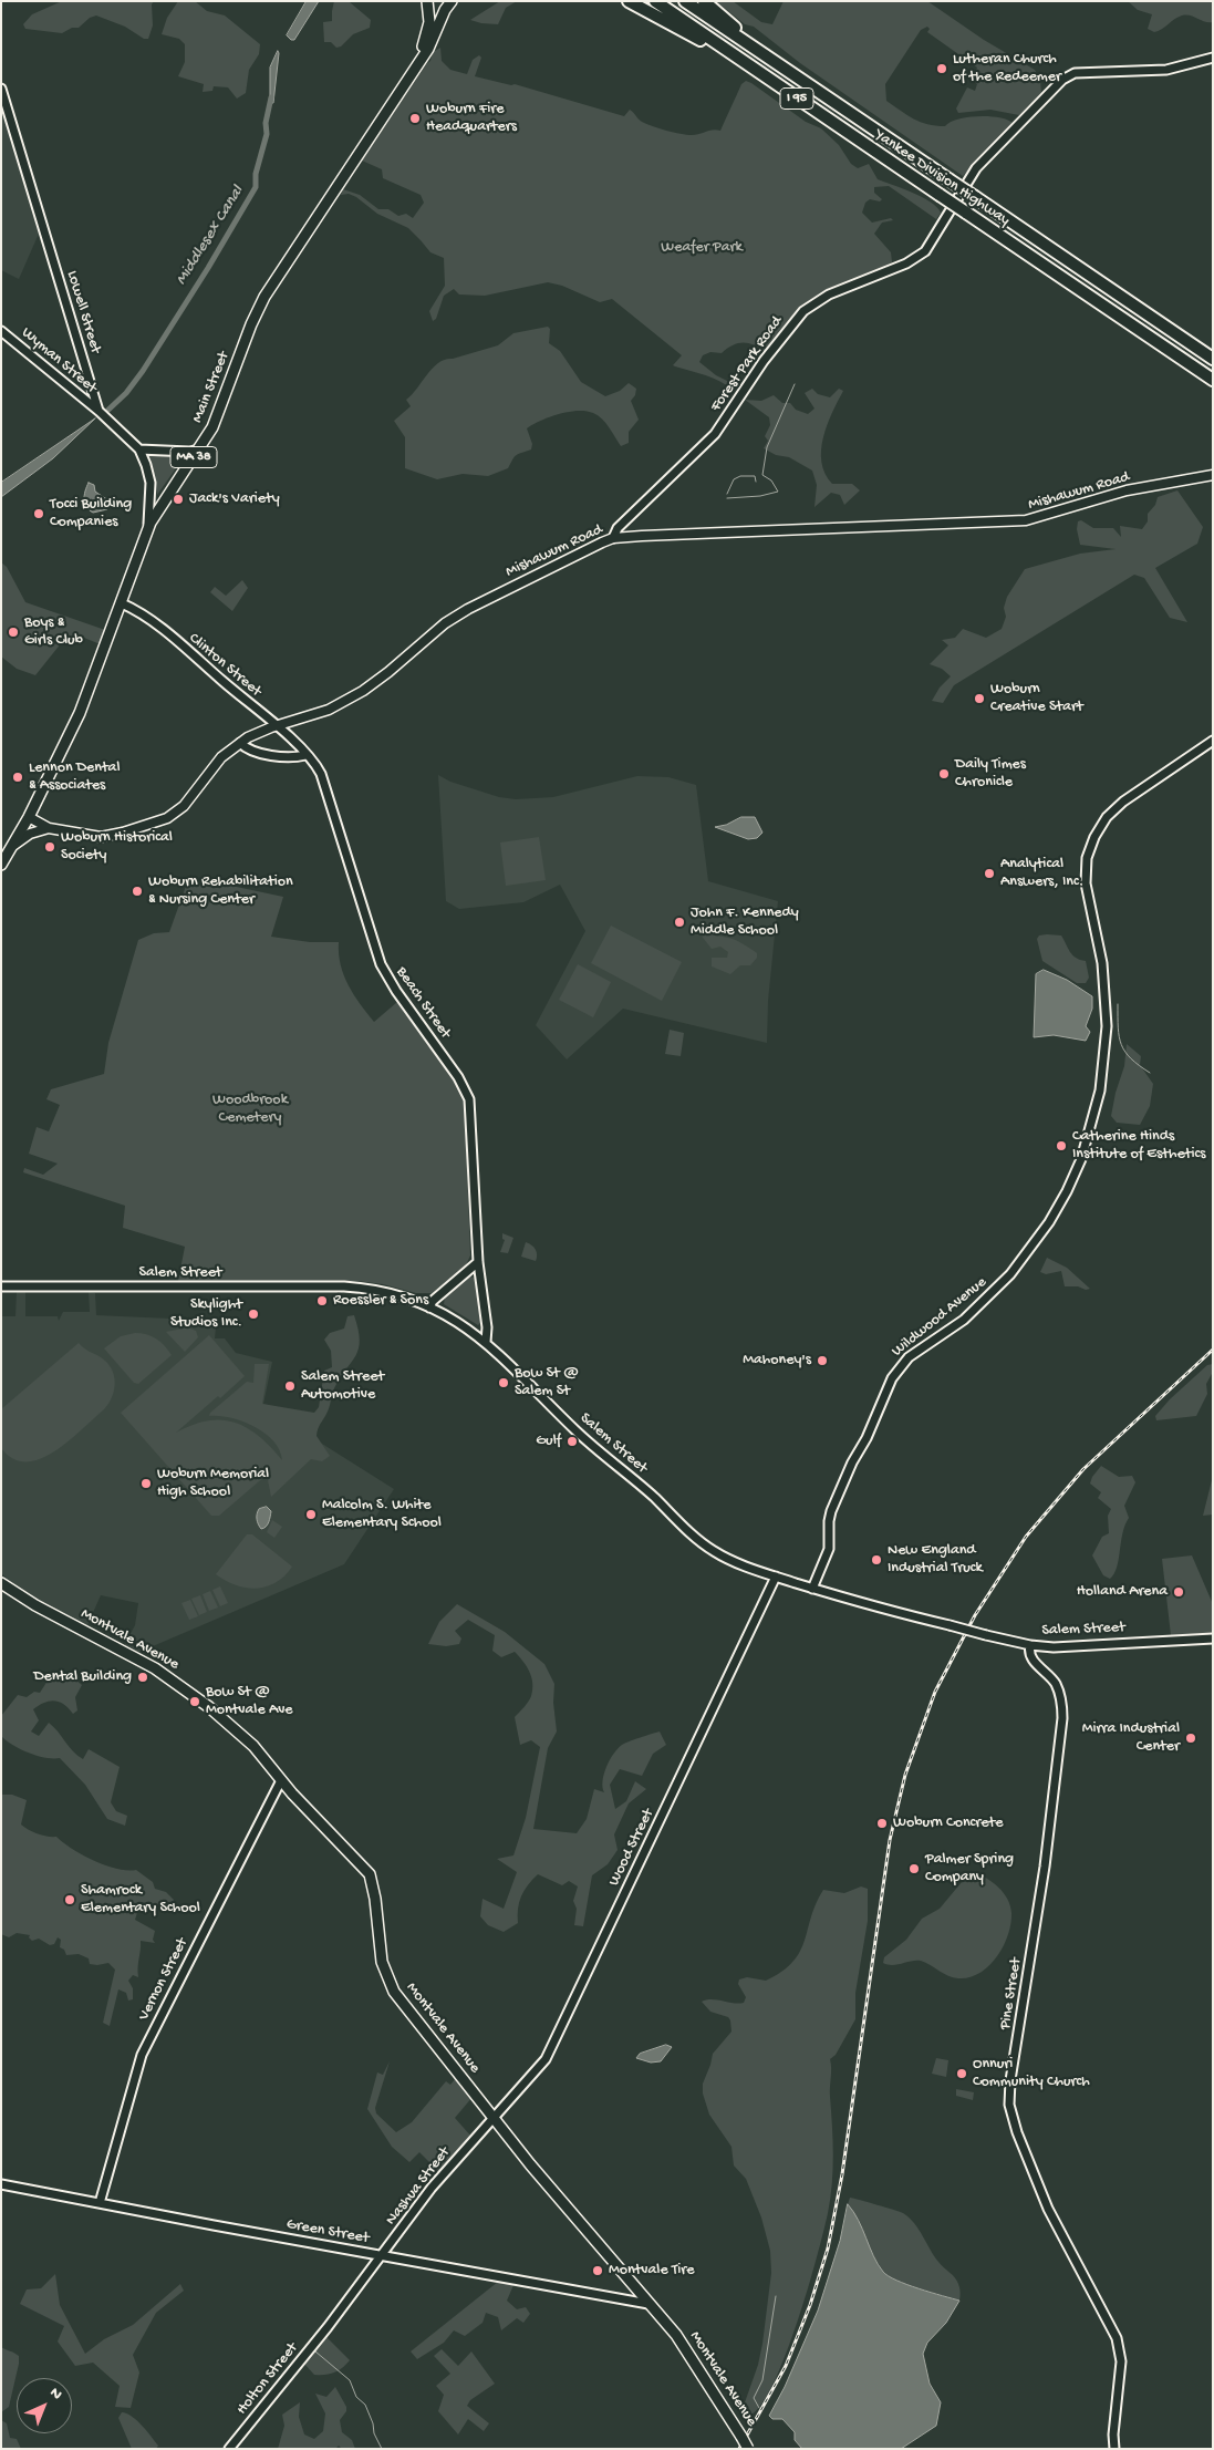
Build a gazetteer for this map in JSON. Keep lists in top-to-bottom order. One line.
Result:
{"streets":{"highway":["I 95","Yankee Division Highway"],"main road":["Main Street","MA 38","Mishawum Road","Montvale Avenue"],"street":["Lowell Street","Wyman Street","Forest Park Road","Clinton Street","Beach Street","Salem Street","Wildwood Avenue","Wood Street","Vernon Street","Pine Street","Nashua Street","Green Street","Holton Street"]},"crossings":[["Lowell Street","Wyman Street"],["Lowell Street","Main Street"],["Forest Park Road","Mishawum Road"],["Main Street","Mishawum Road"],["Main Street","Clinton Street"],["Mishawum Road","Clinton Street"],["Clinton Street","Beach Street"],["Beach Street","Salem Street"],["Salem Street","Wildwood Avenue"],["Salem Street","Wood Street"],["Salem Street","Pine Street"],["Montvale Avenue","Wood Street"],["Montvale Avenue","Vernon Street"],["Montvale Avenue","Nashua Street"],["Montvale Avenue","Green Street"],["Wood Street","Nashua Street"],["Vernon Street","Green Street"],["Nashua Street","Green Street"],["Nashua Street","Holton Street"]],"water":["Middlesex Canal"],"parks":["Weafer Park","Woodbrook Cemetery"],"places":["Lutheran Church of the Redeemer","Woburn Fire Headquarters","Jack's Variety","Tocci Building Companies","Boys & Girls Club","Woburn Creative Start","Daily Times Chronicle","Lennon Dental & Associates","Woburn Historical Society","Analytical Answers, Inc.","Woburn Rehabilitation & Nursing Center","John F. Kennedy Middle School","Catherine Hinds Institute of Esthetics","Roessler & Sons","Skylight Studios Inc.","Mahoney's","Bow St @ Salem St","Salem Street Automotive","Gulf","Woburn Memorial High School","Malcolm S. White Elementary School","New England Industrial Truck","Holland Arena","Dental Building","Bow St @ Montvale Ave","Mirra Industrial Center","Woburn Concrete","Palmer Spring Company","Shamrock Elementary School","Onnuri Community Church","Montvale Tire"],"north":"top right"}
